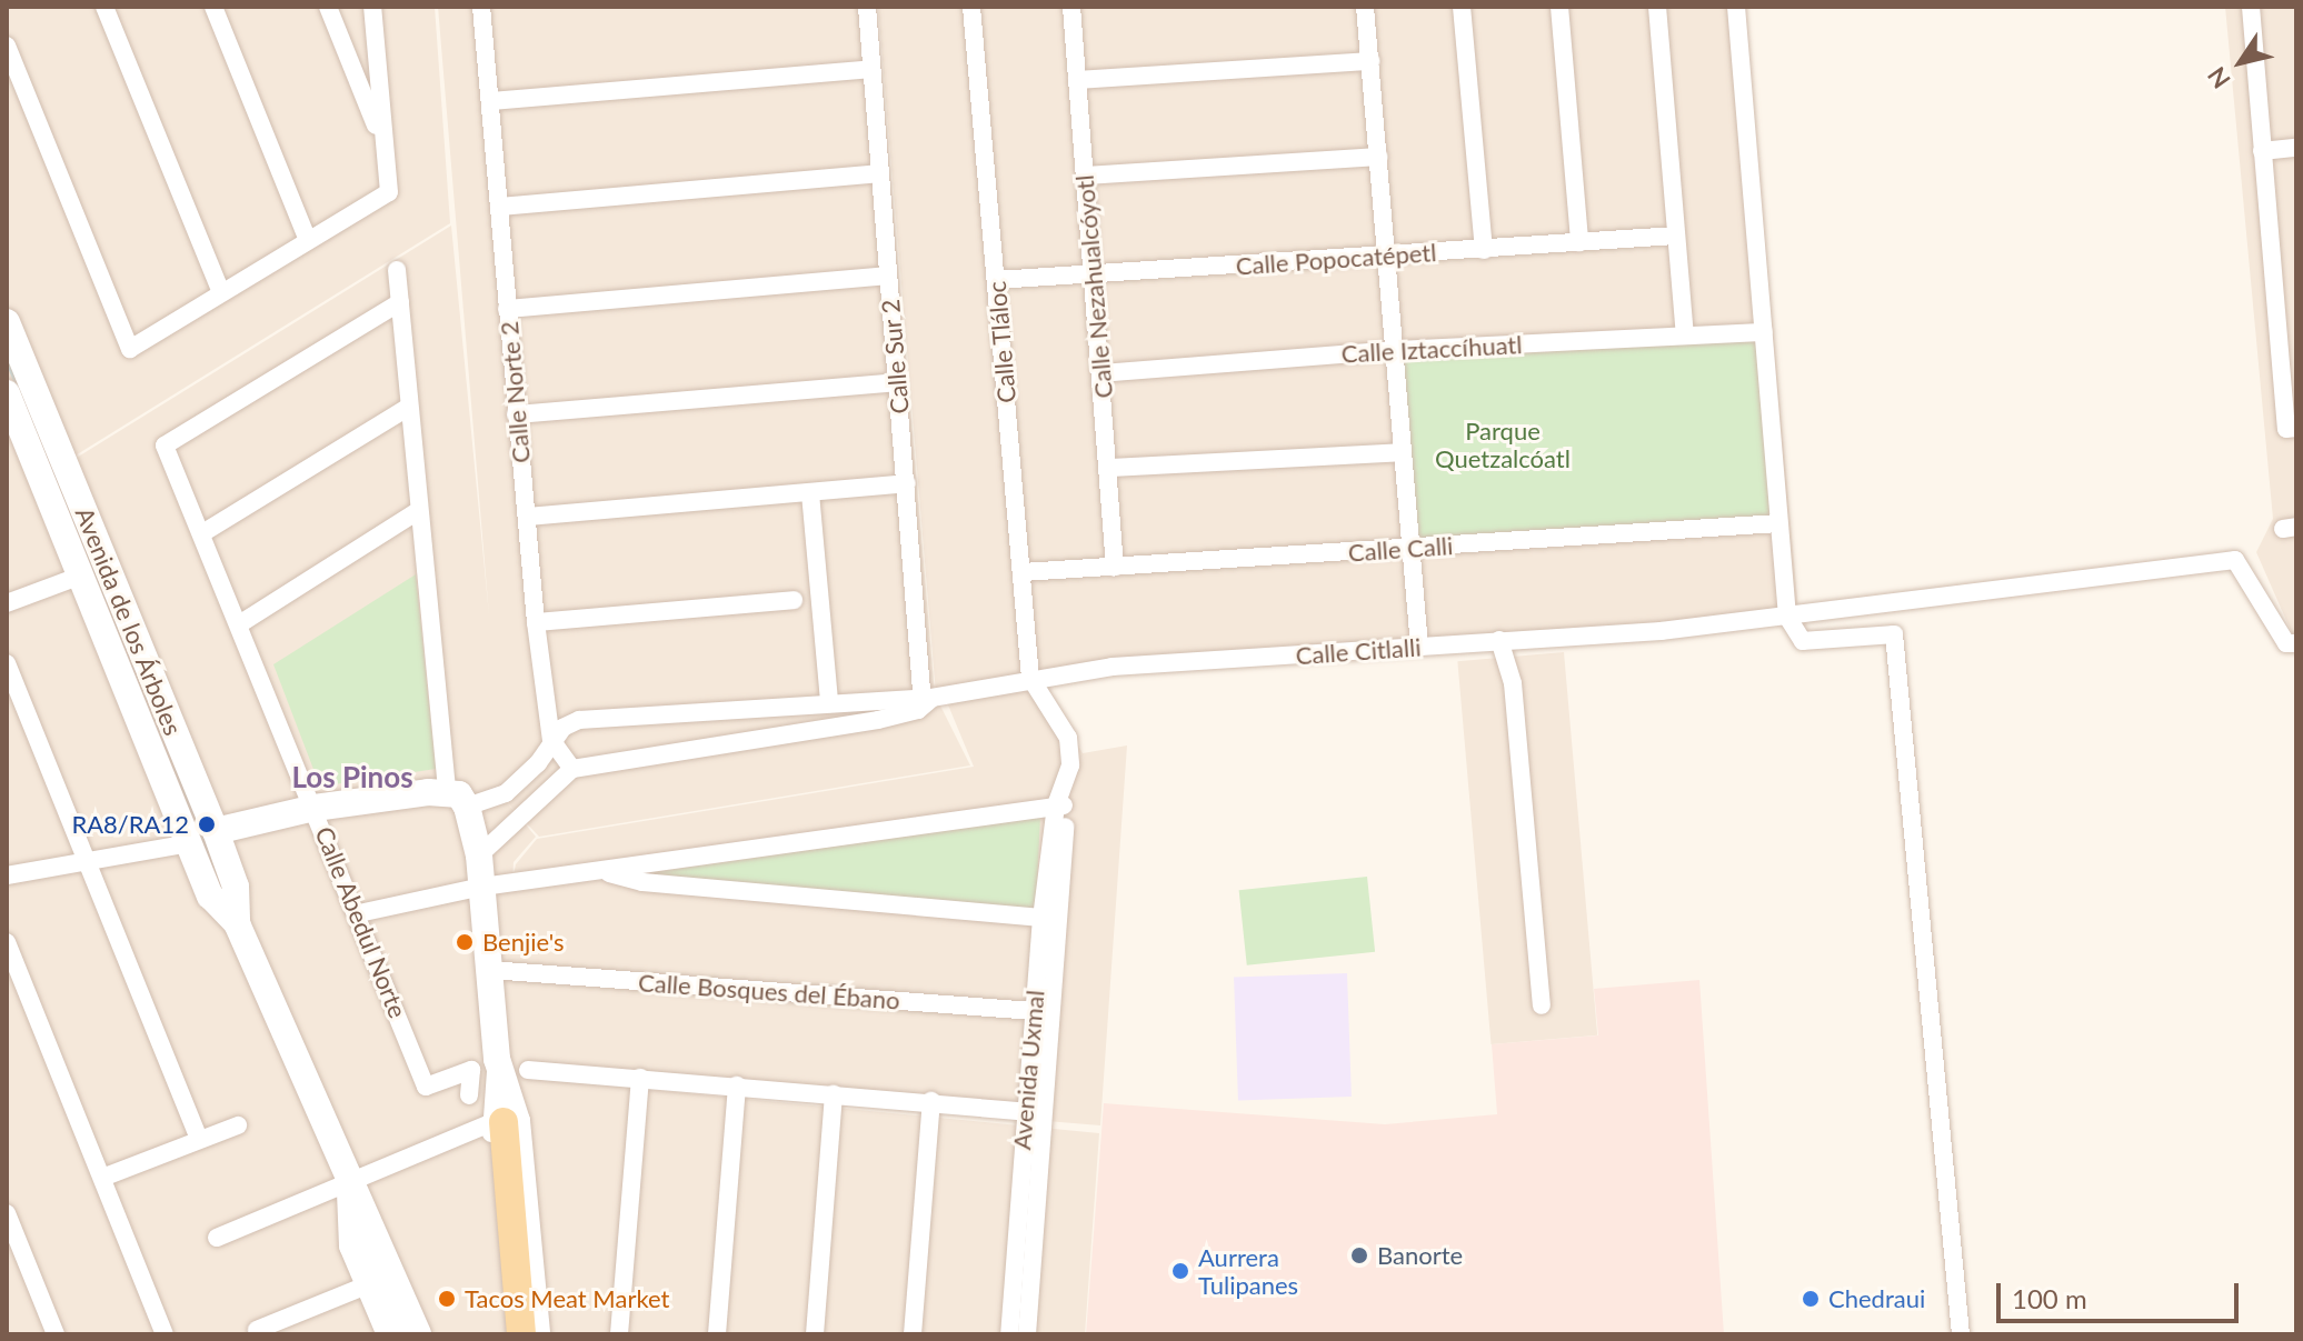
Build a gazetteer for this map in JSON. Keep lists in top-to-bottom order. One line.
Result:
{"streets":{"main road":["Avenida de los Árboles"],"street":["Calle Popocatépetl","Calle Nezahualcóyotl","Calle Tláloc","Calle Iztaccíhuatl","Calle Sur 2","Calle Norte 2","Calle Calli","Calle Citlalli","Calle Abedul Norte","Calle Bosques del Ébano","Avenida Uxmal"]},"crossings":[["Calle Popocatépetl","Calle Nezahualcóyotl"],["Calle Popocatépetl","Calle Tláloc"],["Calle Nezahualcóyotl","Calle Iztaccíhuatl"],["Calle Nezahualcóyotl","Calle Calli"],["Calle Tláloc","Calle Calli"],["Calle Tláloc","Calle Citlalli"],["Calle Tláloc","Avenida Uxmal"],["Calle Sur 2","Calle Citlalli"],["Calle Citlalli","Avenida Uxmal"],["Calle Bosques del Ébano","Avenida Uxmal"]],"districts":["Los Pinos"],"parks":["Parque Quetzalcóatl"],"places":["RA8/RA12","Benjie's","Banorte","Aurrera Tulipanes","Tacos Meat Market","Chedraui"],"scale_bar":"100 m","north":"bottom left"}
